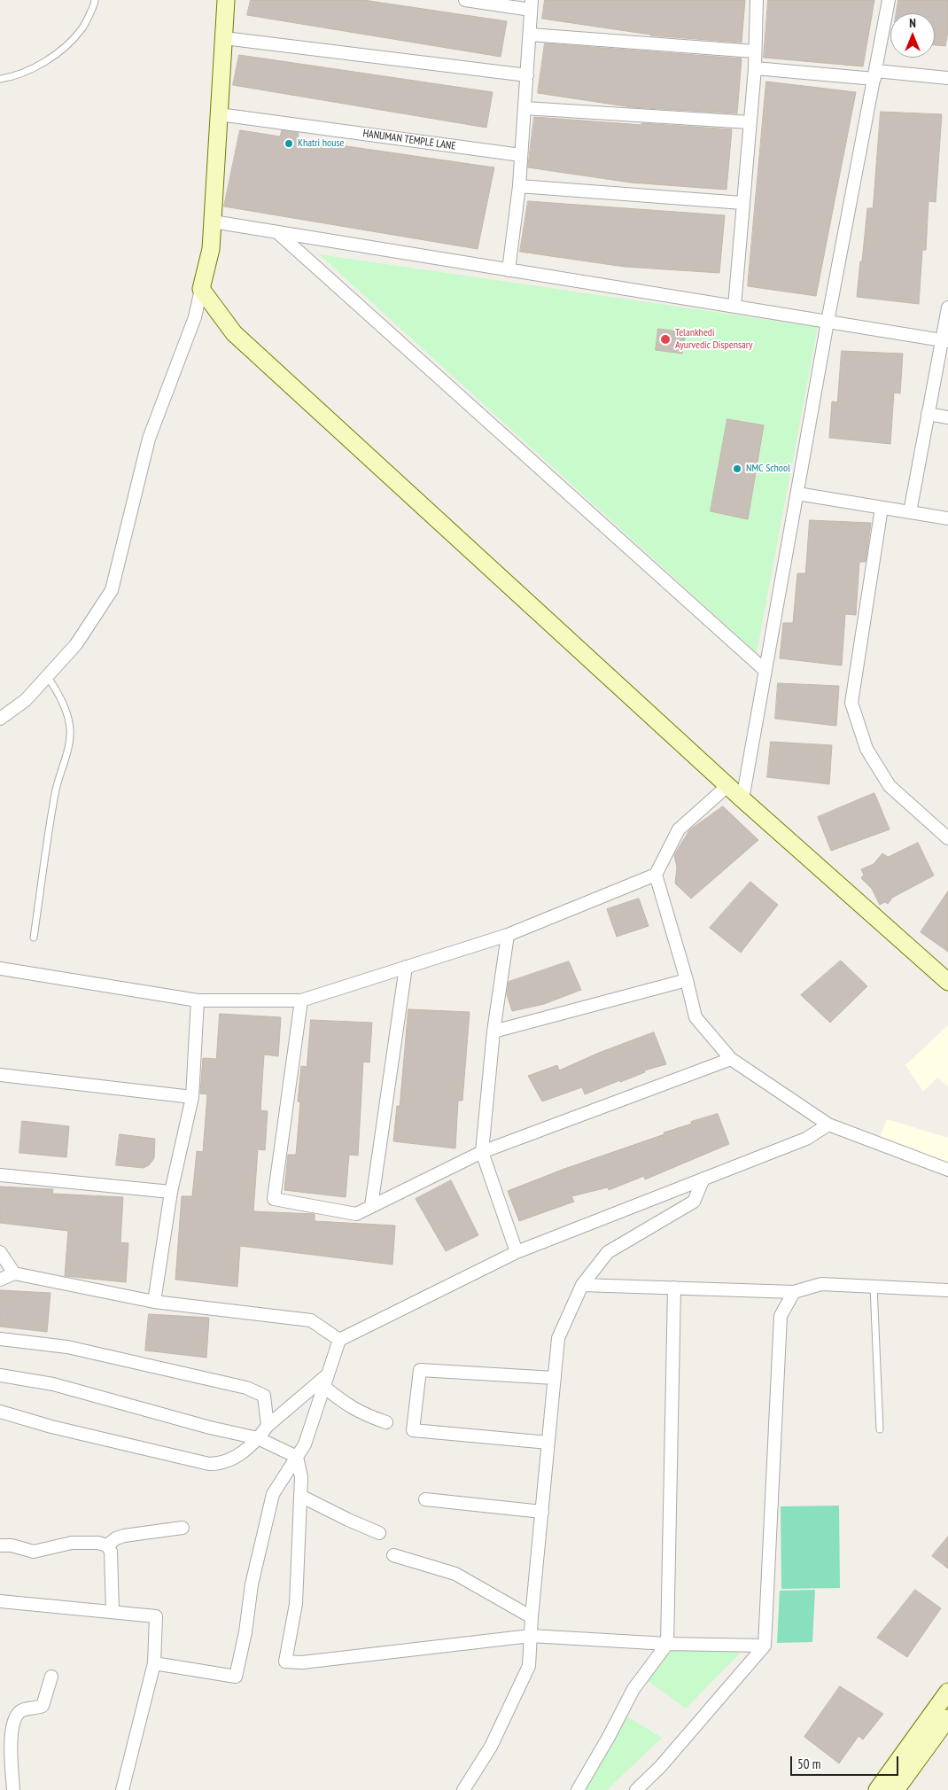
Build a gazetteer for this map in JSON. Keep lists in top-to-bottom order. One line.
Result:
{"streets":{"street":["HANUMAN TEMPLE LANE"]},"places":["Khatri house","Telankhedi Ayurvedic Dispensary","NMC School"],"scale_bar":"50 m","north":"top"}
